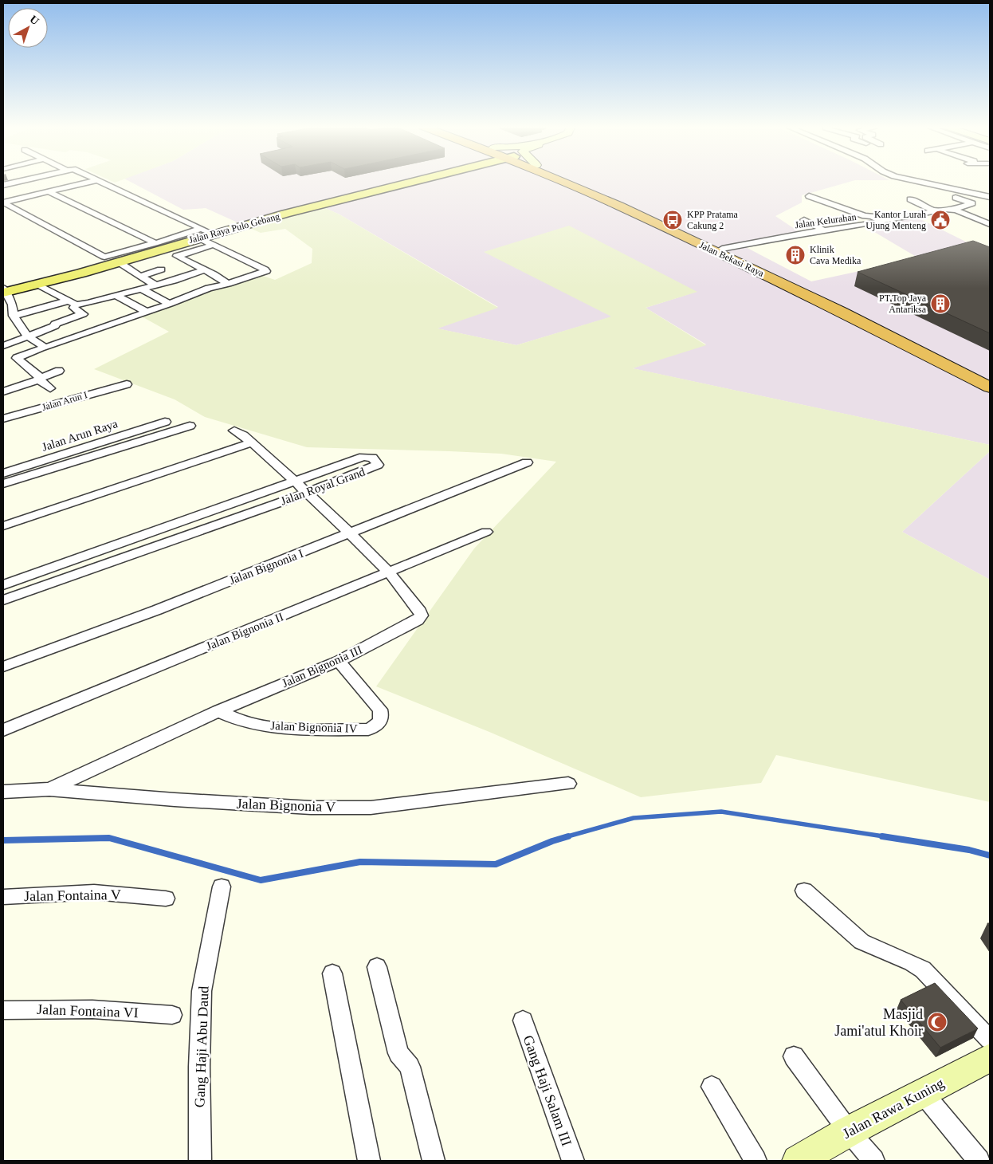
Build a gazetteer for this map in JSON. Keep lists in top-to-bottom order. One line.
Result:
{"streets":{"highway":["Jalan Bekasi Raya"],"main road":["Jalan Raya Pulo Gebang"],"street":["Jalan Kelurahan","Jalan Arun I","Jalan Arun Raya","Jalan Royal Grand","Jalan Bignonia I","Jalan Bignonia II","Jalan Bignonia III","Jalan Bignonia IV","Jalan Bignonia V","Jalan Fontaina V","Jalan Fontaina VI","Gang Haji Abu Daud","Gang Haji Salam III","Jalan Rawa Kuning"]},"crossings":[["Jalan Kelurahan","Jalan Bekasi Raya"],["Jalan Royal Grand","Jalan Bignonia III"],["Jalan Bignonia I","Jalan Bignonia III"],["Jalan Bignonia II","Jalan Bignonia III"],["Jalan Bignonia III","Jalan Bignonia IV"],["Jalan Bignonia III","Jalan Bignonia V"]],"places":{"bus stop":["KPP Pratama Cakung 2"],"public building":["Kantor Lurah Ujung Menteng"],"building":["Klinik Cava Medika","PT.Top Jaya Antariksa"],"mosque":["Masjid Jami'atul Khoir"]},"north":"top right"}
